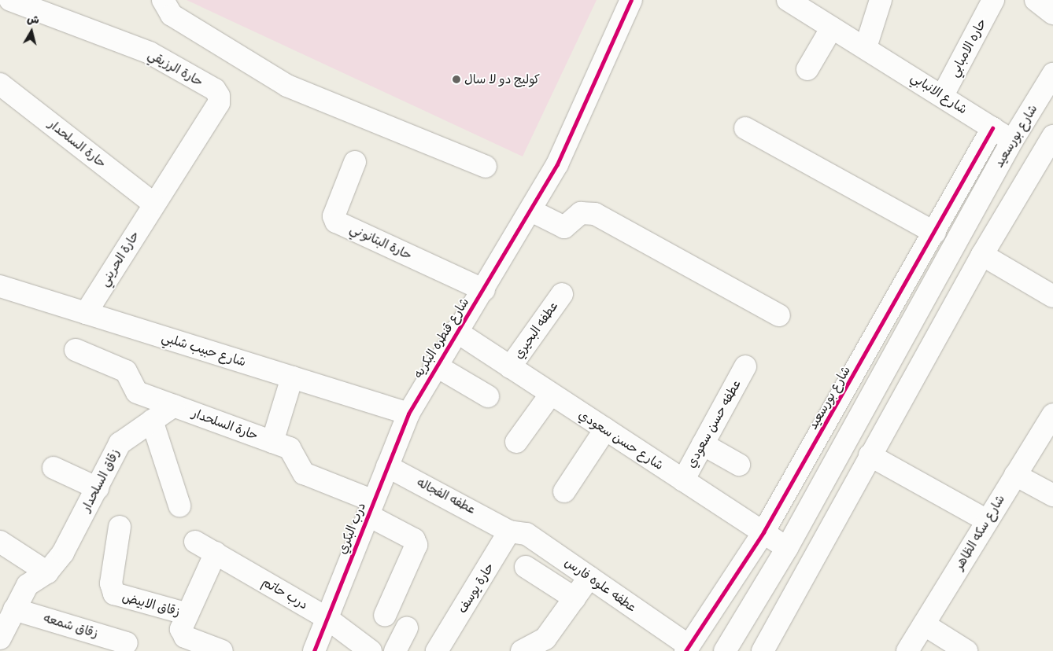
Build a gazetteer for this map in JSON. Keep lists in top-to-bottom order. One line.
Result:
{"streets":{"street":["حاره الامبابي","حارة الرزيقي","شارع الانبابي","شارع بورسعيد","حارة السلحدار","حارة البتانوني","حارة الحريني","عطفه البحيري","شارع قنطره البكريه","شارع حبيب شلبي","عطفه حسن سعودي","شارع حسن سعودي","زقاق السلحدار","عطفه الفجاله","درب البكري","شارع سكه الظاهر","عطفه علوه فارس","حارة يوسف","درب حاتم","زقاق الابيض","زقاق شمعه"]},"crossings":[["حاره الامبابي","شارع الانبابي"],["حارة الرزيقي","حارة السلحدار"],["حارة الرزيقي","حارة الحريني"],["شارع الانبابي","شارع بورسعيد"],["شارع بورسعيد","شارع حسن سعودي"],["شارع بورسعيد","عطفه علوه فارس"],["حارة السلحدار","حارة الحريني"],["حارة السلحدار","زقاق السلحدار"],["حارة السلحدار","درب البكري"],["حارة البتانوني","شارع قنطره البكريه"],["حارة الحريني","شارع حبيب شلبي"],["عطفه البحيري","شارع حسن سعودي"],["شارع قنطره البكريه","شارع حبيب شلبي"],["شارع قنطره البكريه","شارع حسن سعودي"],["شارع قنطره البكريه","درب البكري"],["شارع حبيب شلبي","درب البكري"],["عطفه حسن سعودي","شارع حسن سعودي"],["زقاق السلحدار","زقاق شمعه"],["عطفه الفجاله","درب البكري"],["عطفه الفجاله","عطفه علوه فارس"],["عطفه الفجاله","حارة يوسف"],["درب البكري","درب حاتم"],["عطفه علوه فارس","حارة يوسف"]],"places":["كوليج دو لا سال"],"north":"top"}
